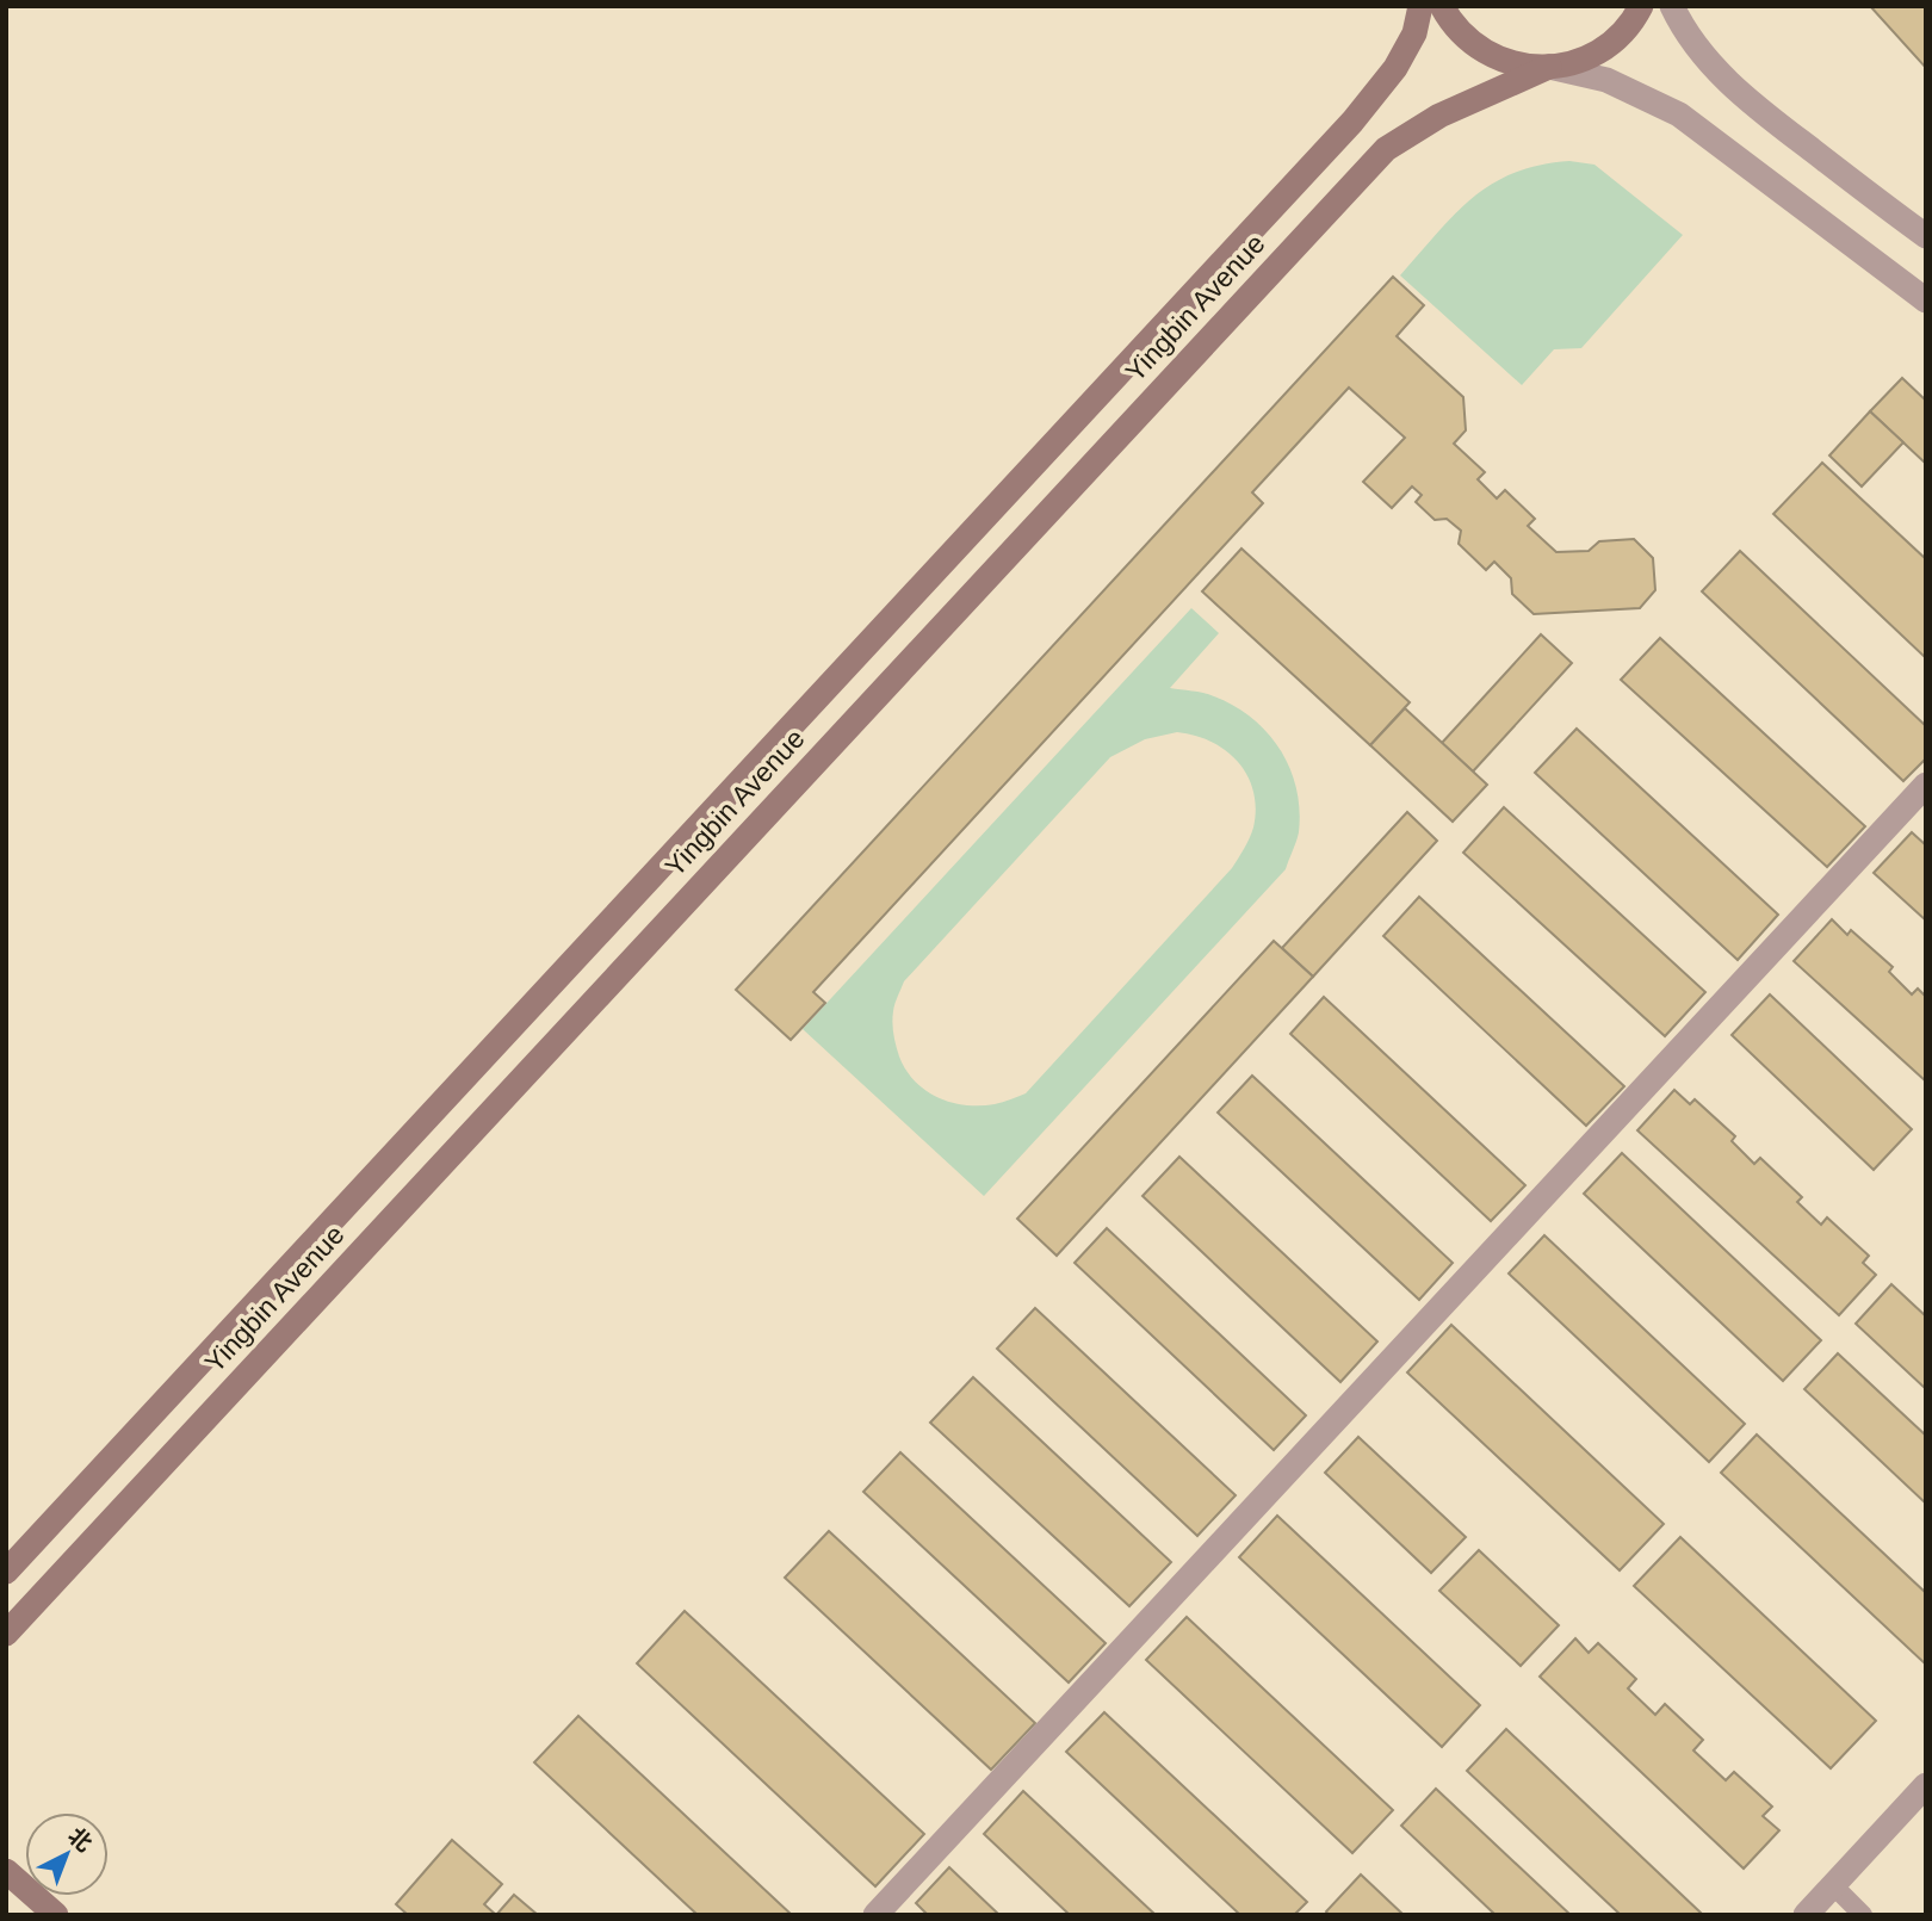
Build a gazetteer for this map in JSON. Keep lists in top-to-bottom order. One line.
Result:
{"streets":{"main road":["Yingbin Avenue"]},"north":"top right"}
